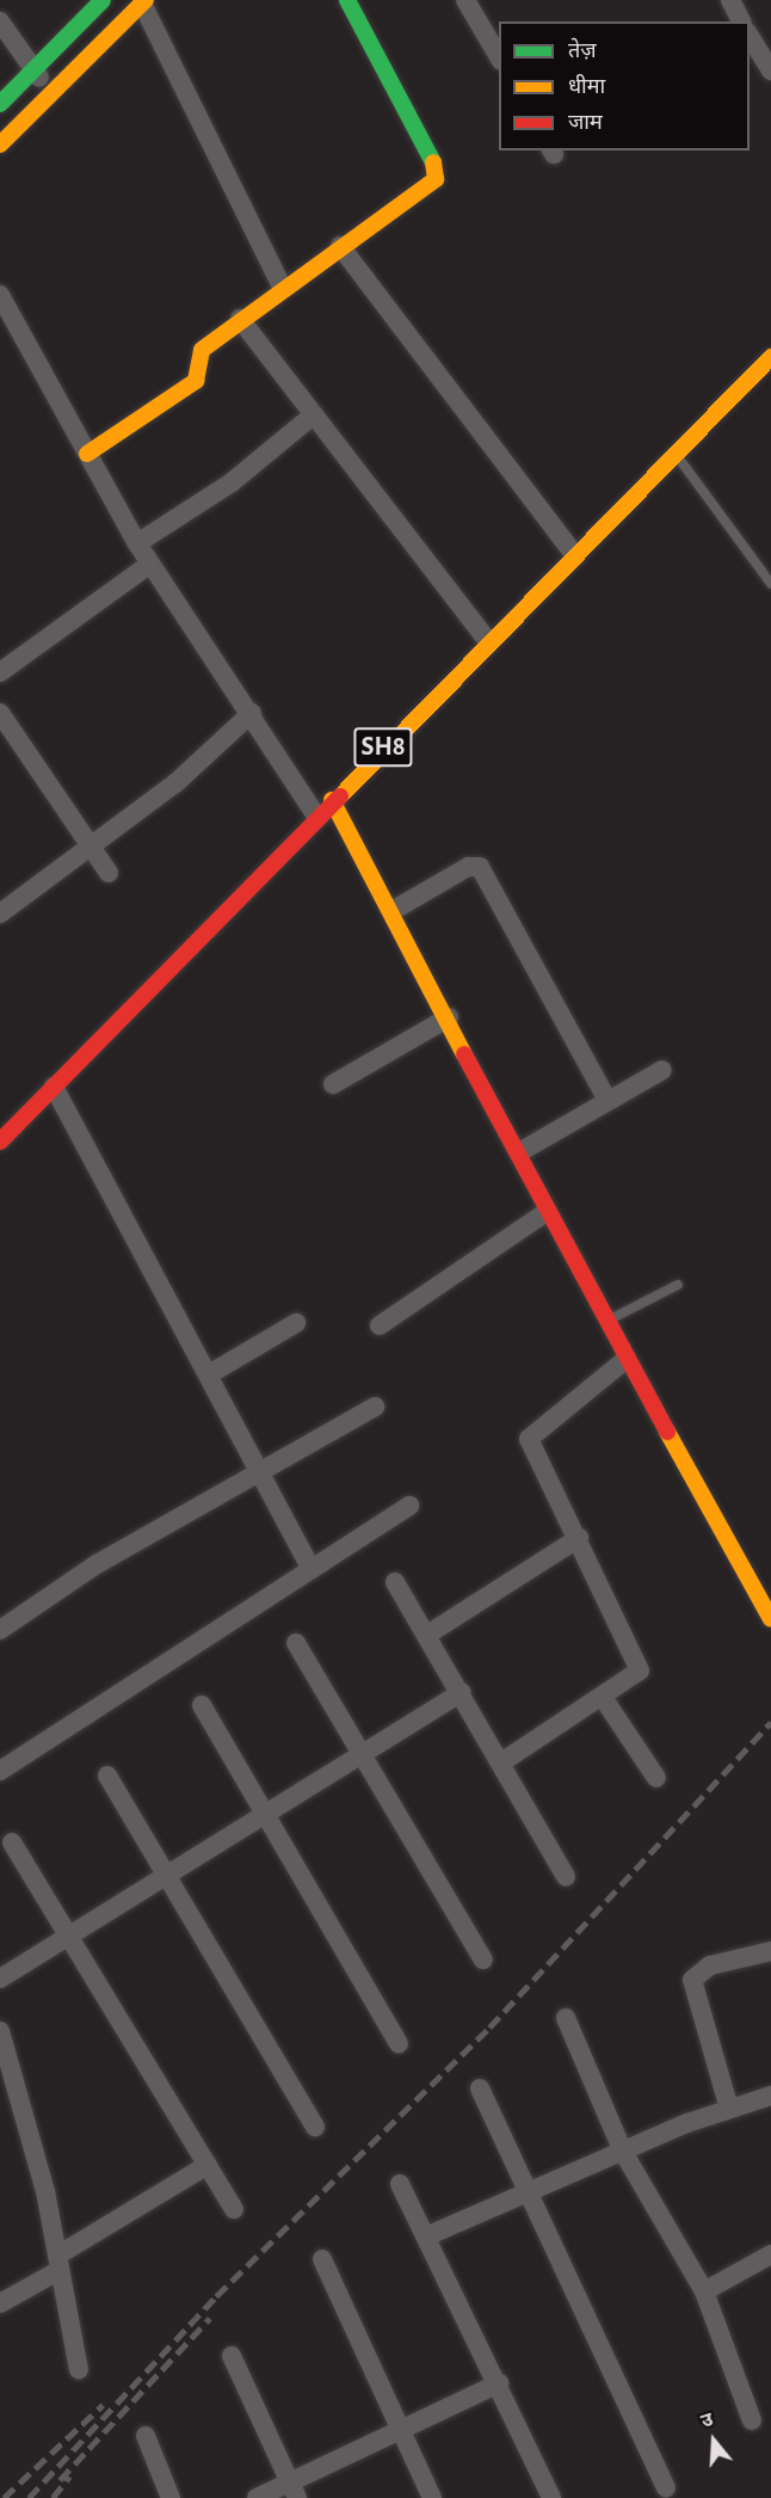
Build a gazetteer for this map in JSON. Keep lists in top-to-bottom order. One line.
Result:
{"streets":{"street":["SH8"]},"legend":["तेज़","धीमा","जाम"],"north":"top"}
